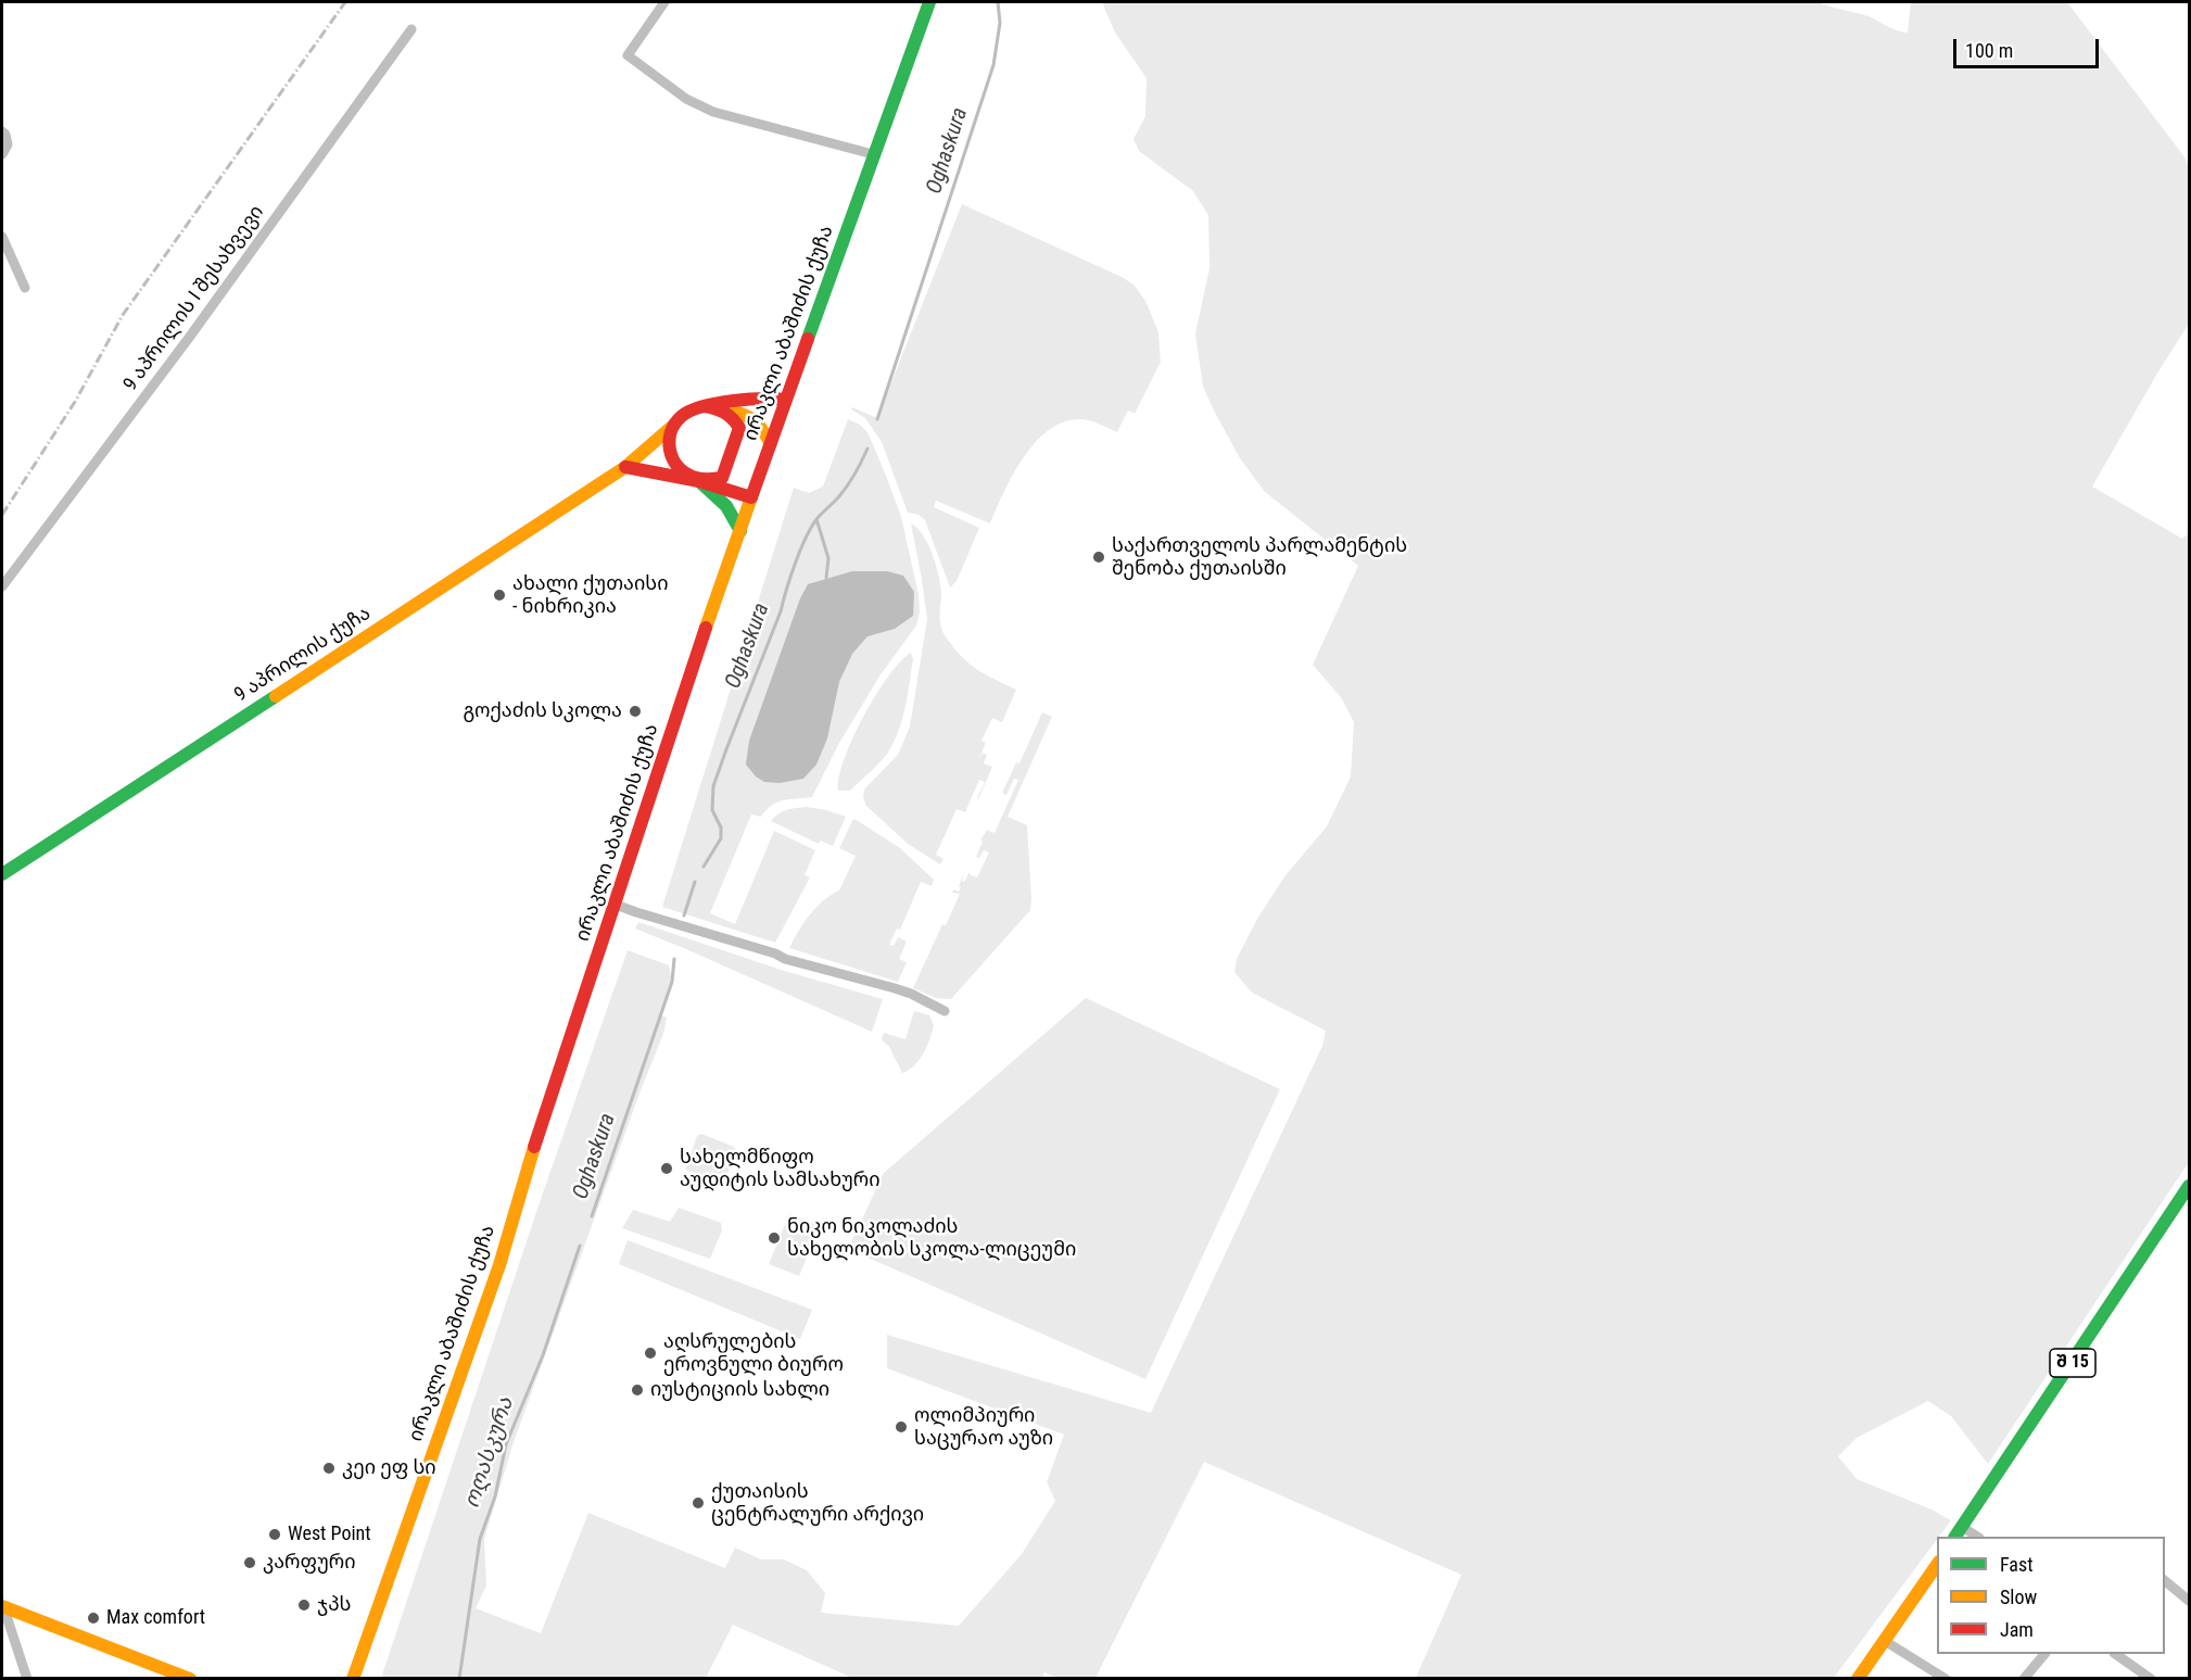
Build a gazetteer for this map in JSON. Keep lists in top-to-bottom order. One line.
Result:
{"streets":{"main road":["ირაკლი აბაშიძის ქუჩა","9 აპრილის ქუჩა","შ 15"],"street":["9 აპრილის I შესახვევი"]},"water":["Oghaskura","ოღასკურა"],"places":["საქართველოს პარლამენტის შენობა ქუთაისში","ახალი ქუთაისი - ნიხრიკია","გოქაძის სკოლა","სახელმწიფო აუდიტის სამსახური","ნიკო ნიკოლაძის სახელობის სკოლა-ლიცეუმი","აღსრულების ეროვნული ბიურო","იუსტიციის სახლი","ოლიმპიური საცურაო აუზი","კეი ეფ სი","ქუთაისის ცენტრალური არქივი","West Point","კარფური","ჯპს","Max comfort"],"legend":["Fast","Slow","Jam"],"scale_bar":"100 m"}
